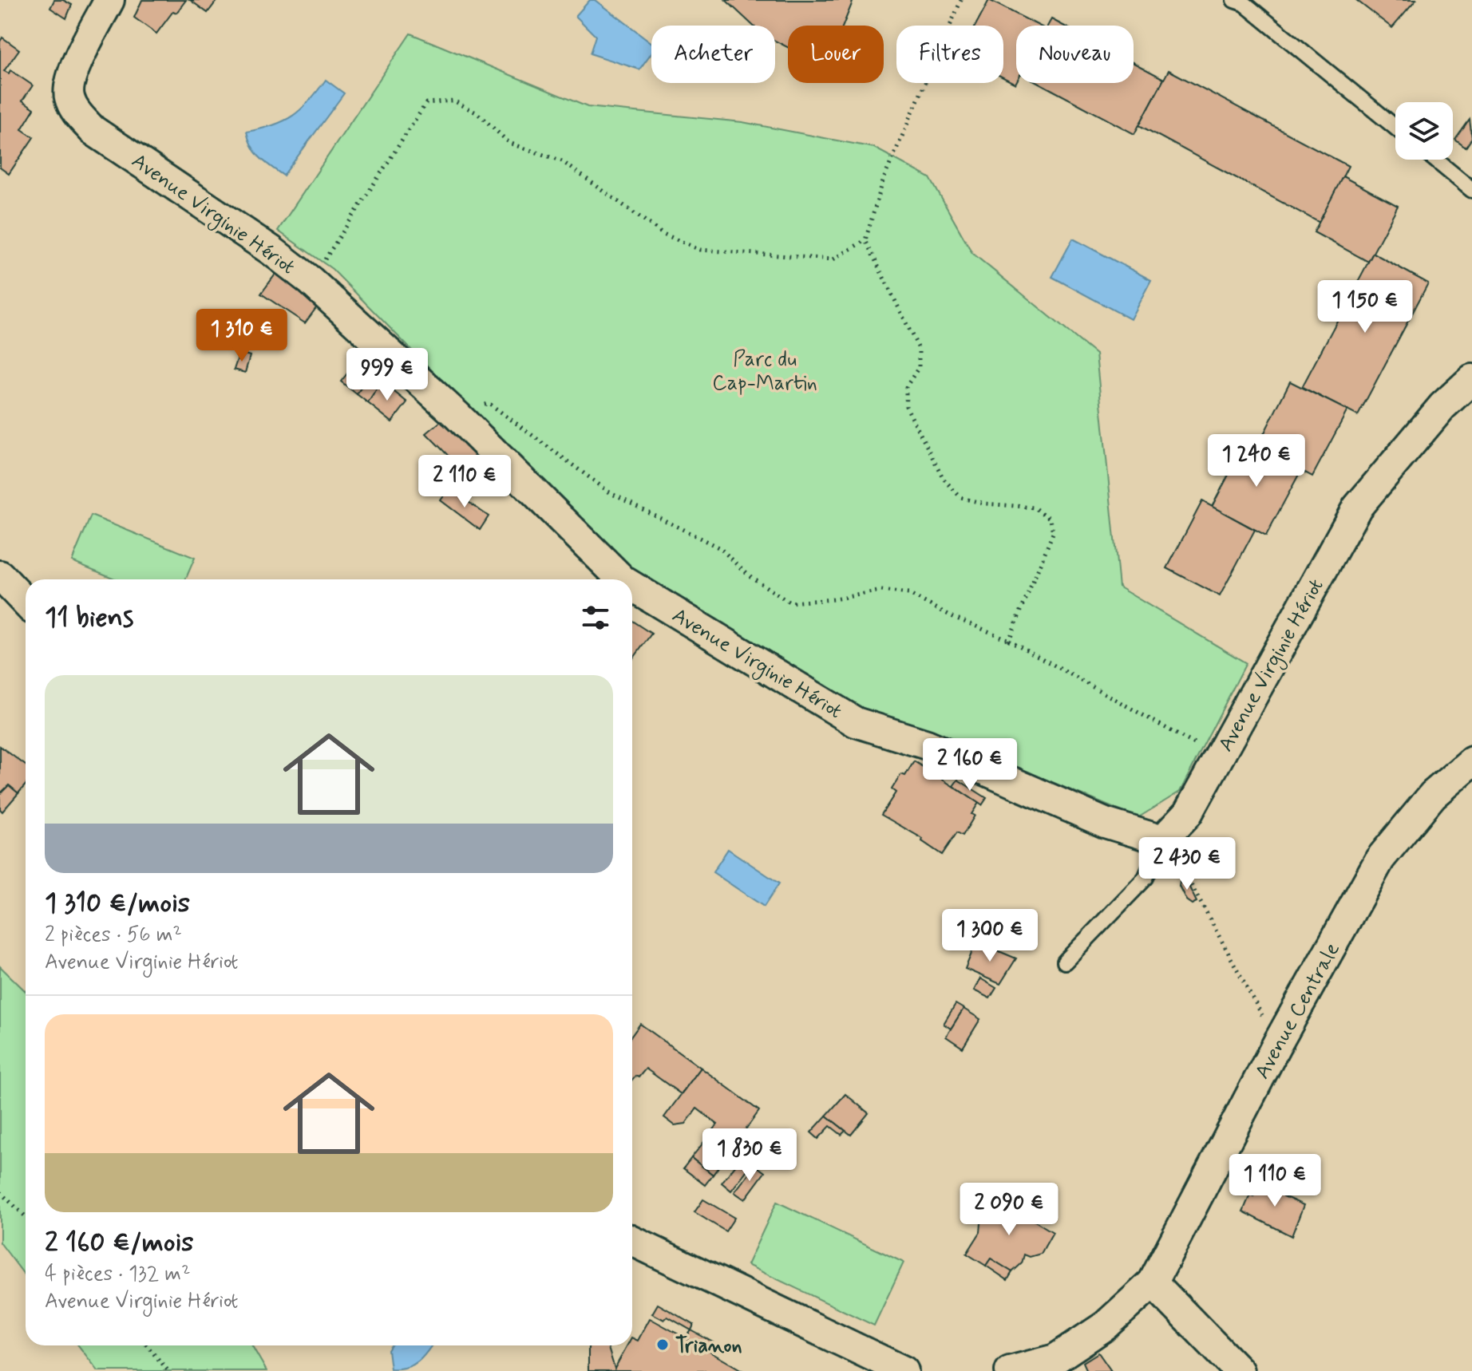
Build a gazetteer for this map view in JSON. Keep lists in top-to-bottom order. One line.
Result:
{"streets":{"street":["Avenue Virginie Hériot","Avenue Centrale"]},"parks":["Parc du Cap-Martin"],"places":["Trianon"],"page":{"chip":["Acheter","Louer","Filtres","Nouveau"],"price":["1 150 €","1 310 €","999 €","1 240 €","2 110 €","2 160 €","2 430 €","1 300 €","1 830 €","1 110 €","2 090 €"],"heading":"11 biens","list":[{"name":"1 310 €/mois","note":"2 pièces · 56 m² · Avenue Virginie Hériot"},{"name":"2 160 €/mois","note":"4 pièces · 132 m² · Avenue Virginie Hériot"}]}}
